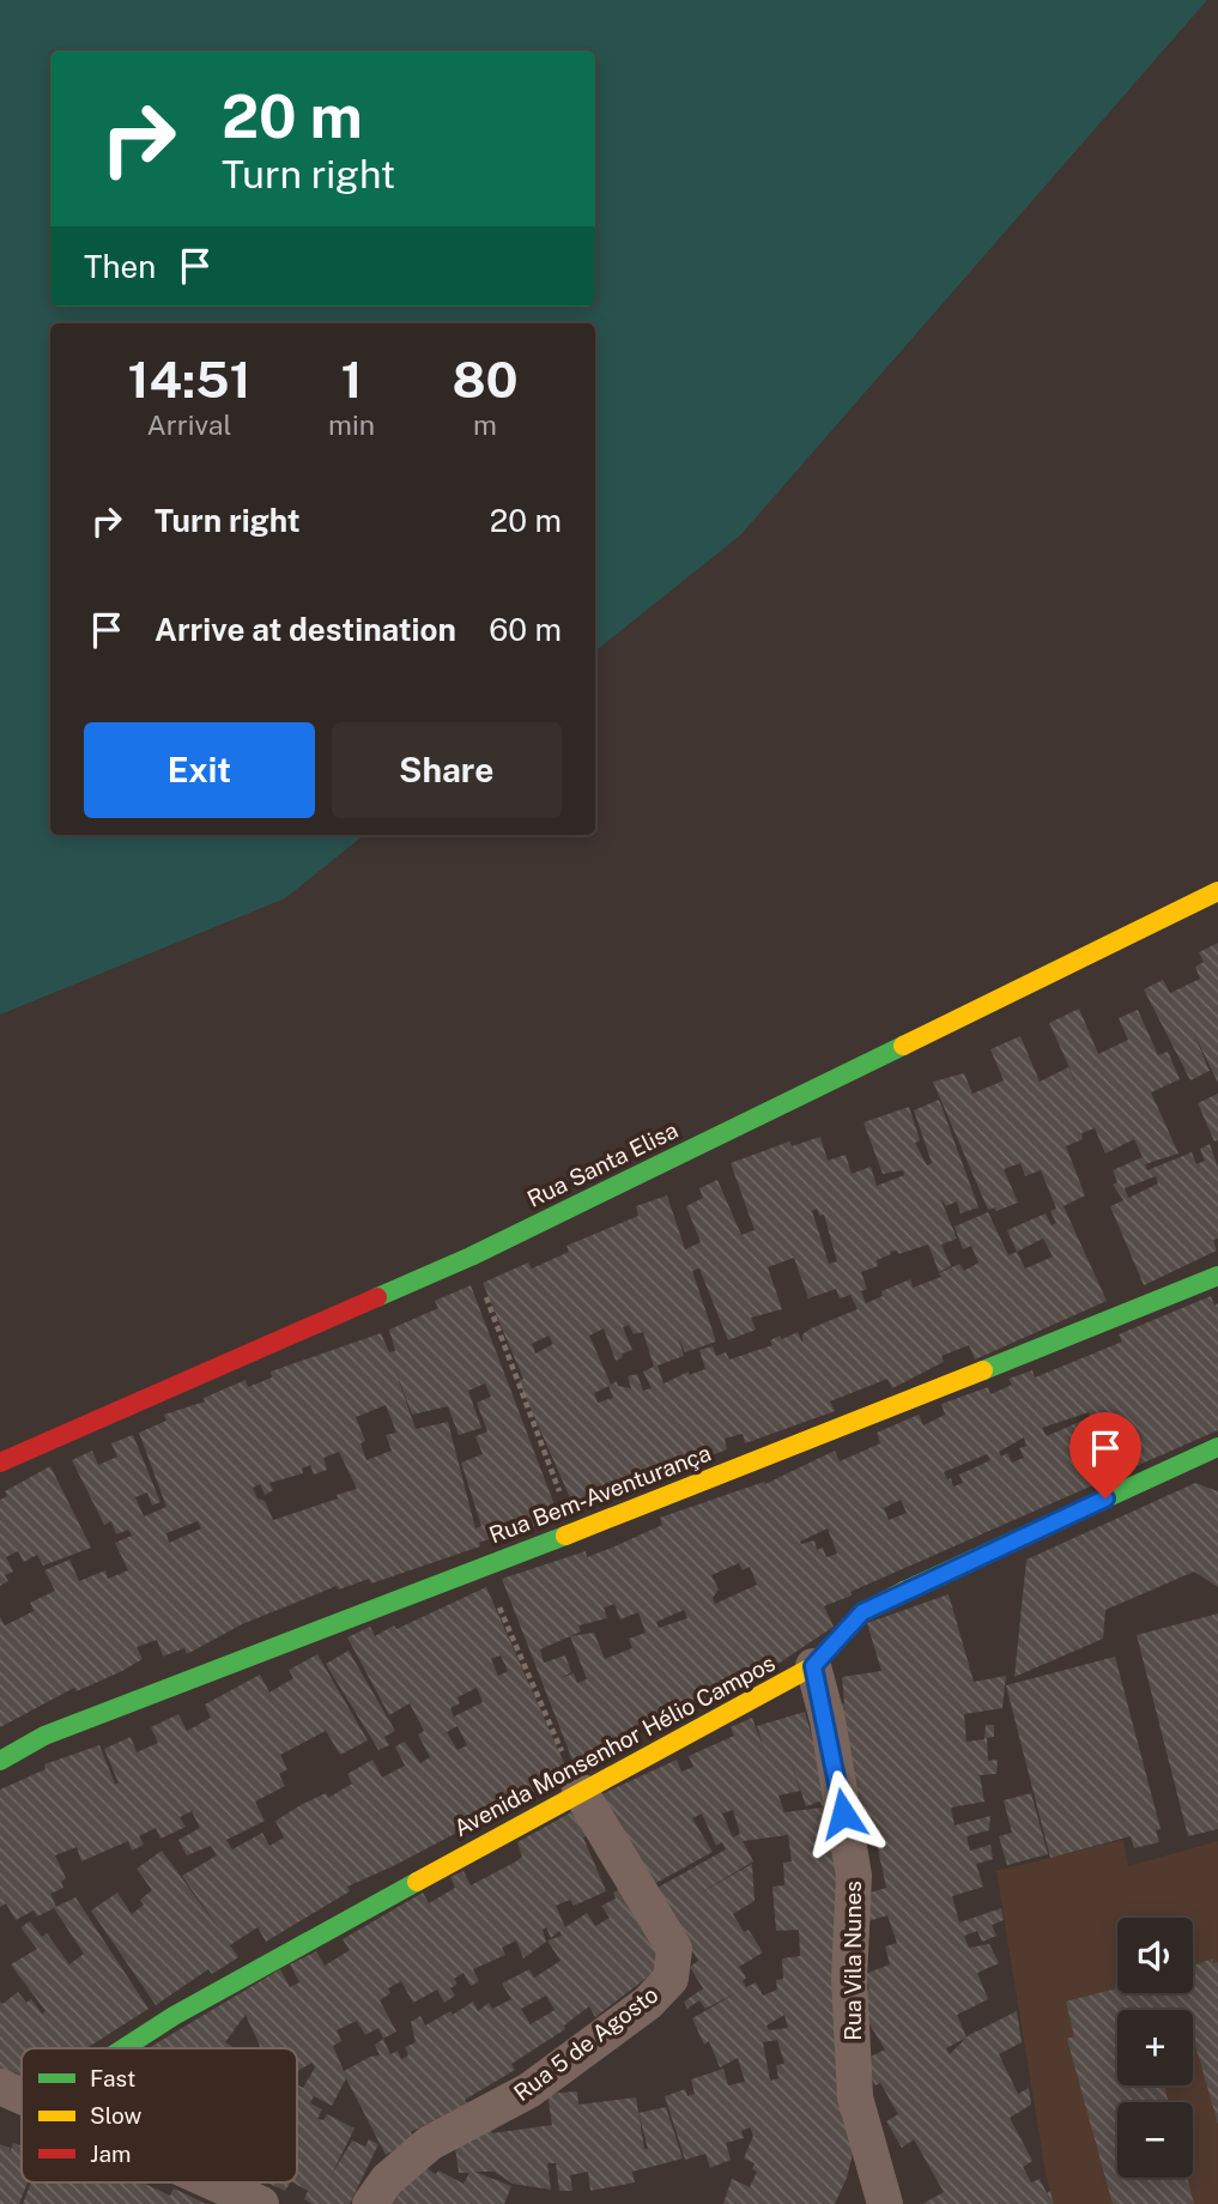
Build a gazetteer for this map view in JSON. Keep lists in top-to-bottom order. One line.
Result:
{"streets":{"street":["Rua Santa Elisa","Rua Bem-Aventurança","Avenida Monsenhor Hélio Campos","Rua Vila Nunes","Rua 5 de Agosto"]},"crossings":[["Avenida Monsenhor Hélio Campos","Rua Vila Nunes"],["Avenida Monsenhor Hélio Campos","Rua 5 de Agosto"]],"legend":["Fast","Slow","Jam"],"page":{"turn":["20 m","Turn right"],"then":"Then","eta":["14:51","Arrival","1","min","80","m"],"list":[{"name":"Turn right","value":"20 m"},{"name":"Arrive at destination","value":"60 m"}],"buttons":["Exit","Share"],"map_buttons":["+","−"]}}
